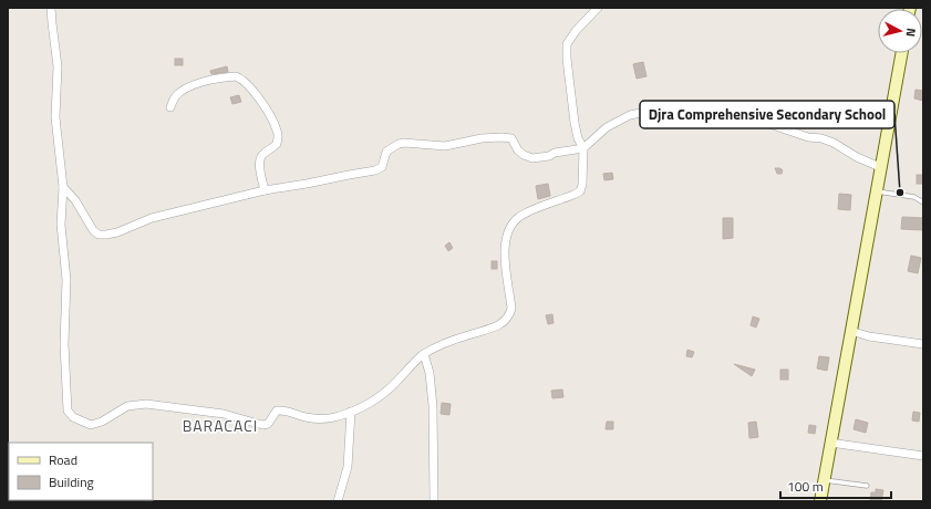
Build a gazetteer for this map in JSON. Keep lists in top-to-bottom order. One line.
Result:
{"districts":["BARACACI"],"places":["Djra Comprehensive Secondary School"],"legend":["Road","Building"],"scale_bar":"100 m","north":"right"}
